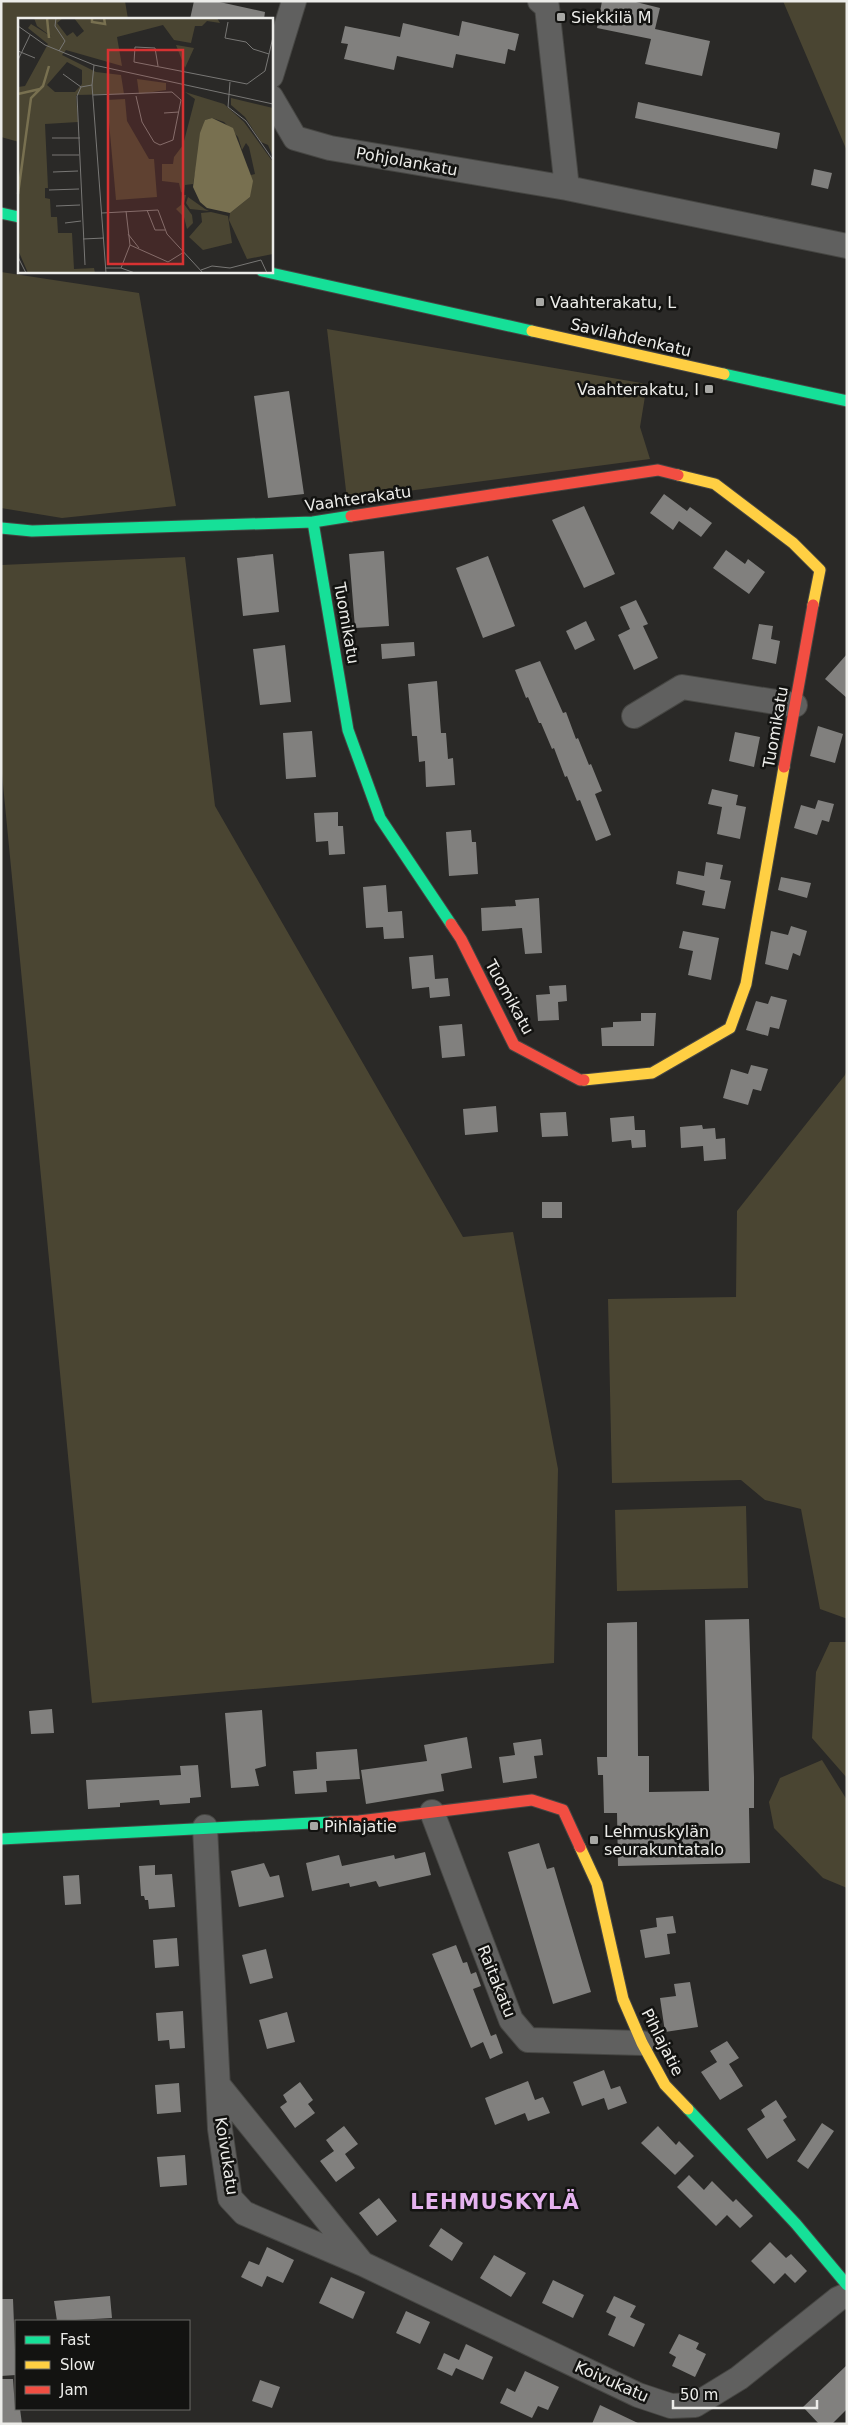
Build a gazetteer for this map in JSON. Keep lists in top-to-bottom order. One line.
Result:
{"streets":{"street":["Pohjolankatu","Savilahdenkatu","Vaahterakatu","Tuomikatu","Raitakatu","Pihlajatie","Koivukatu"]},"crossings":[["Vaahterakatu","Tuomikatu"],["Raitakatu","Pihlajatie"],["Pihlajatie","Koivukatu"]],"districts":["LEHMUSKYLÄ"],"places":{"transit":["Siekkilä M","Vaahterakatu, L","Vaahterakatu, I","Pihlajatie","Lehmuskylän seurakuntatalo"]},"legend":["Fast","Slow","Jam"],"scale_bar":"50 m"}
